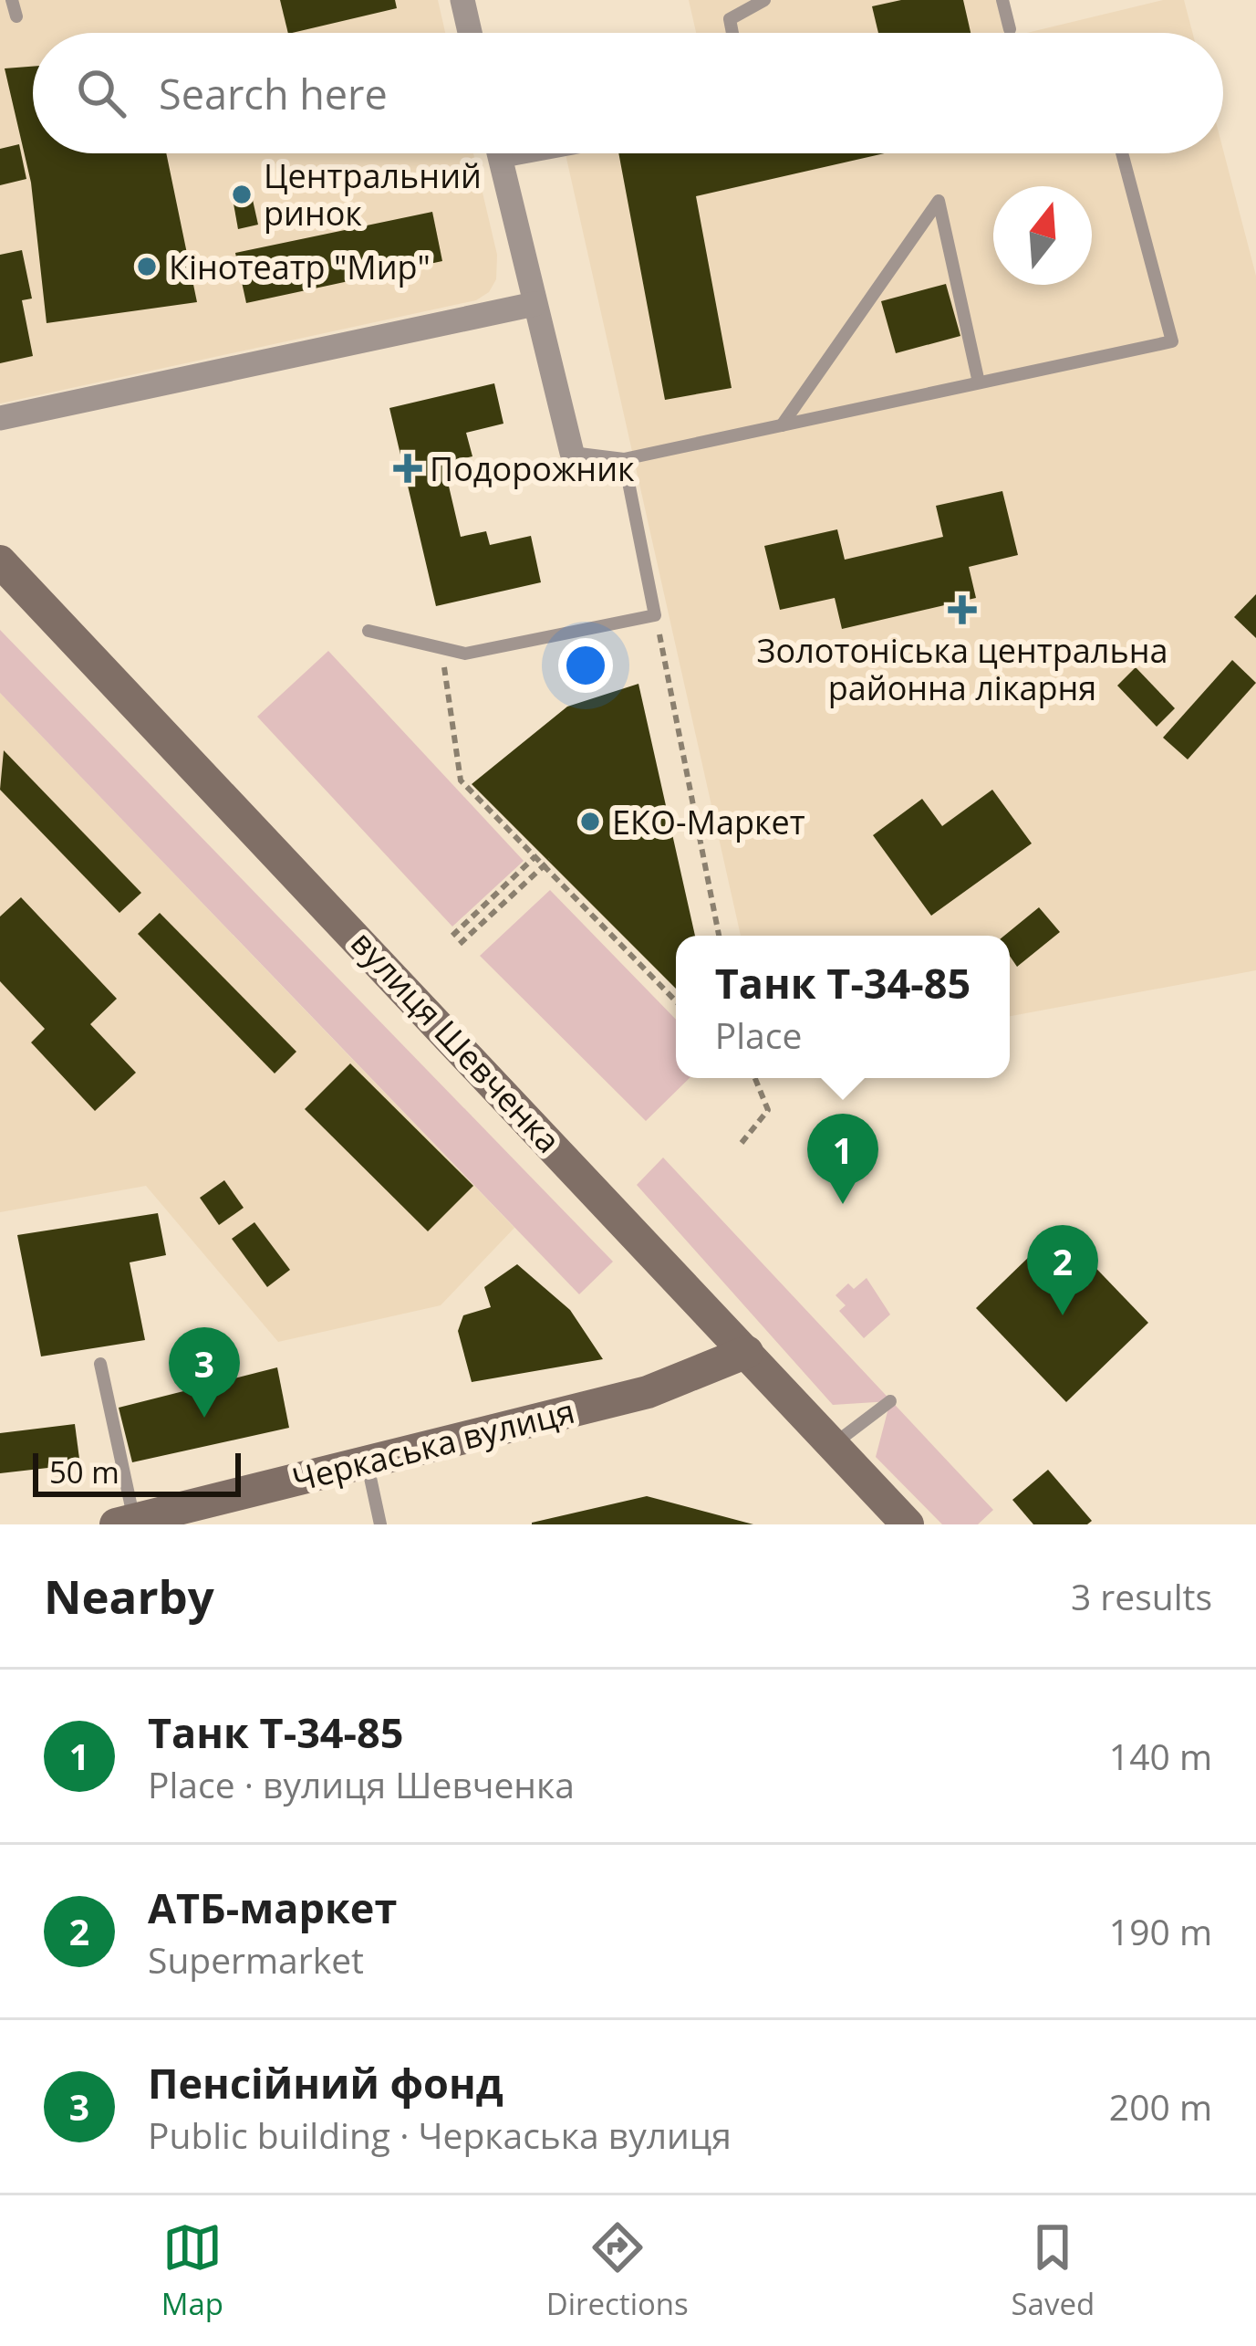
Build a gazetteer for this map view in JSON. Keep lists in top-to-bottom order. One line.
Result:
{"streets":{"main road":["вулиця Шевченка","Черкаська вулиця"]},"crossings":[["вулиця Шевченка","Черкаська вулиця"]],"places":{"other":["Центральний ринок","Кінотеатр \"Мир\"","ЕКО-Маркет"],"health":["Подорожник","Золотоніська центральна районна лікарня"]},"scale_bar":"50 m","north":"top","page":{"search":"Search here","popup":["Танк Т-34-85","Place"],"pins":["1","2","3"],"scale":"50 m","heading":["Nearby","3 results"],"list":[{"mark":"1","name":"Танк Т-34-85","note":"Place · вулиця Шевченка","value":"140 m"},{"mark":"2","name":"АТБ-маркет","note":"Supermarket","value":"190 m"},{"mark":"3","name":"Пенсійний фонд","note":"Public building · Черкаська вулиця","value":"200 m"}],"nav":["Map","Directions","Saved"]}}
